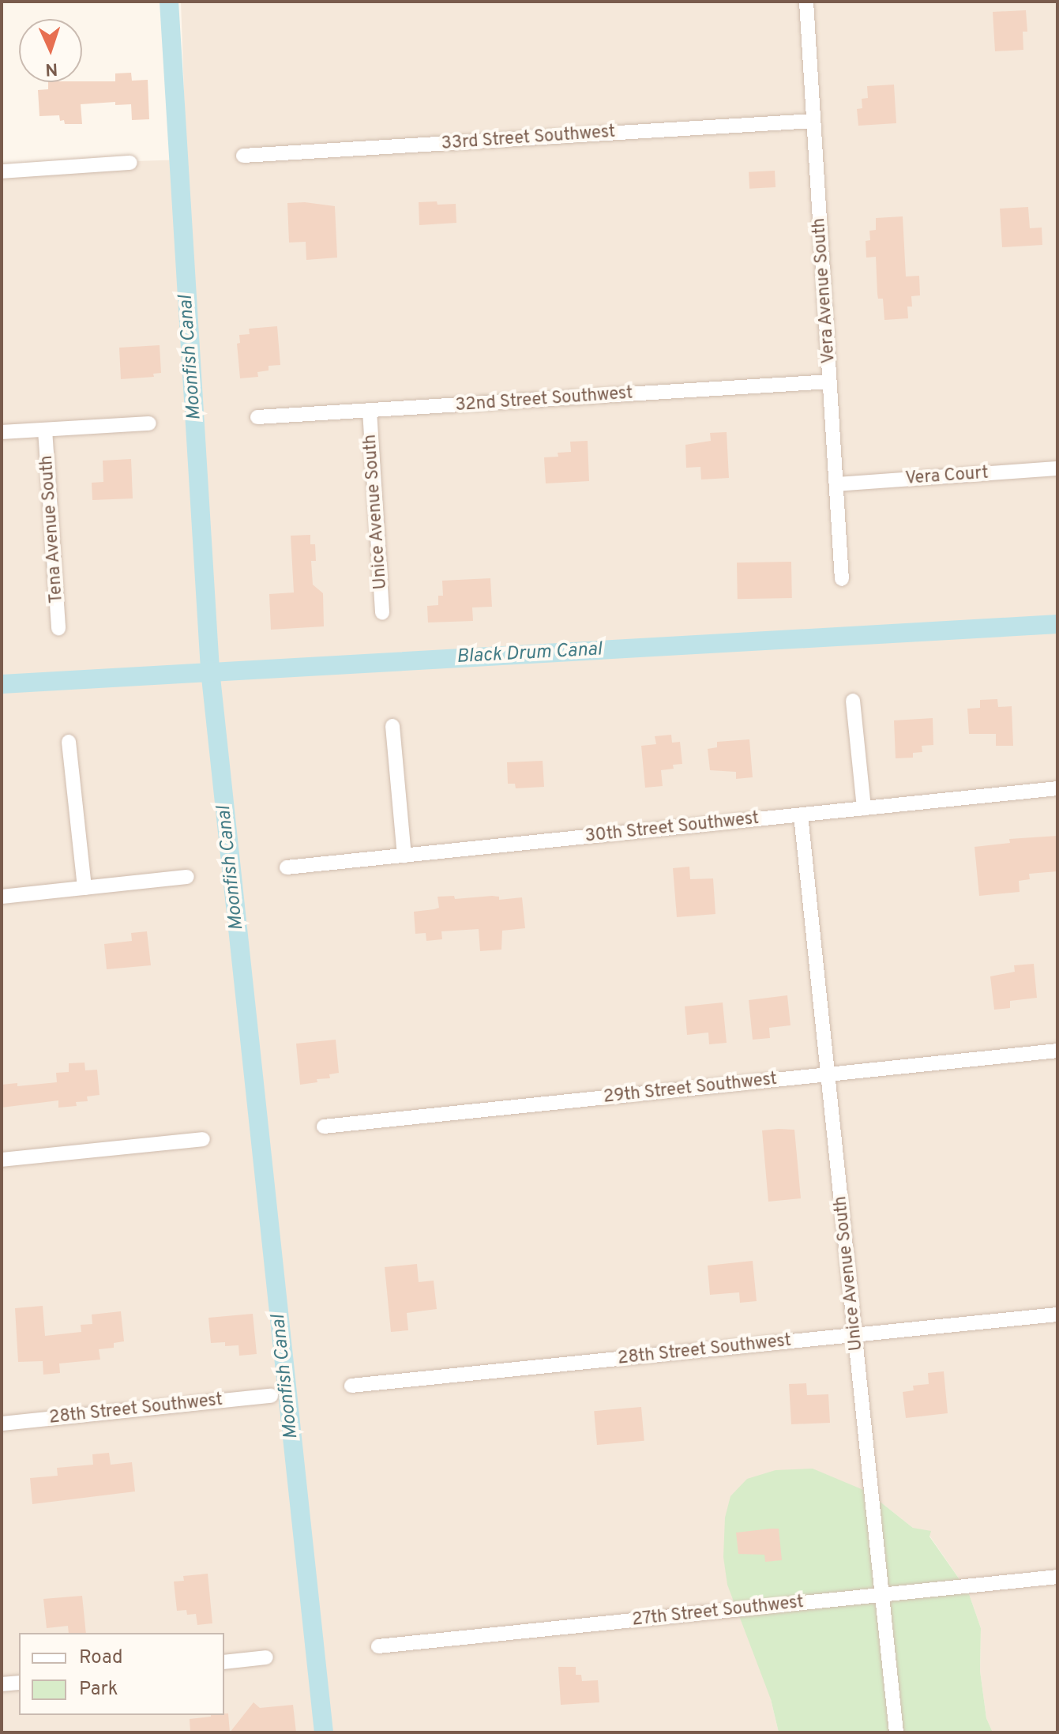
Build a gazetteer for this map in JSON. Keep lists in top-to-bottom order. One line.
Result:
{"streets":{"street":["33rd Street Southwest","Vera Avenue South","32nd Street Southwest","Vera Court","Unice Avenue South","Tena Avenue South","30th Street Southwest","29th Street Southwest","28th Street Southwest","27th Street Southwest"]},"crossings":[["33rd Street Southwest","Vera Avenue South"],["Vera Avenue South","32nd Street Southwest"],["Vera Avenue South","Vera Court"],["32nd Street Southwest","Unice Avenue South"],["Unice Avenue South","30th Street Southwest"],["Unice Avenue South","29th Street Southwest"],["Unice Avenue South","28th Street Southwest"],["Unice Avenue South","27th Street Southwest"]],"water":["Moonfish Canal","Black Drum Canal"],"legend":["Road","Park"],"north":"bottom"}
